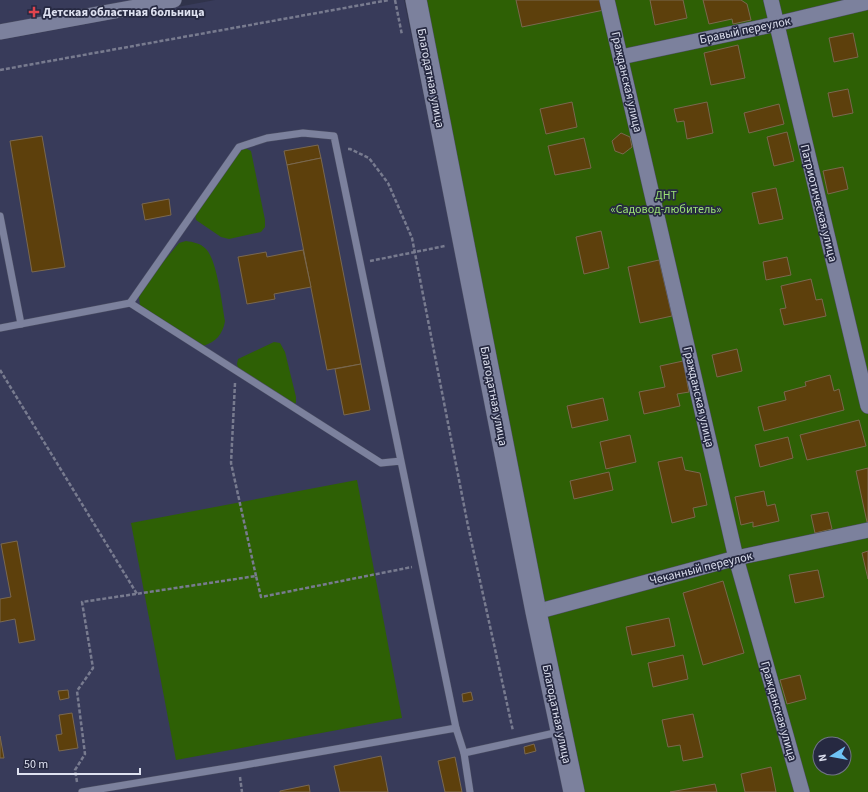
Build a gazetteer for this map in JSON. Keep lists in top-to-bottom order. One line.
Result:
{"streets":{"street":["Бравый переулок","Благодатная улица","Гражданская улица","Патриотическая улица","Чеканный переулок"]},"crossings":[["Бравый переулок","Гражданская улица"],["Бравый переулок","Патриотическая улица"],["Благодатная улица","Чеканный переулок"],["Гражданская улица","Чеканный переулок"]],"parks":["ДНТ «Садовод-любитель»"],"places":{"health":["Детская областная больница"]},"scale_bar":"50 m","north":"left"}
